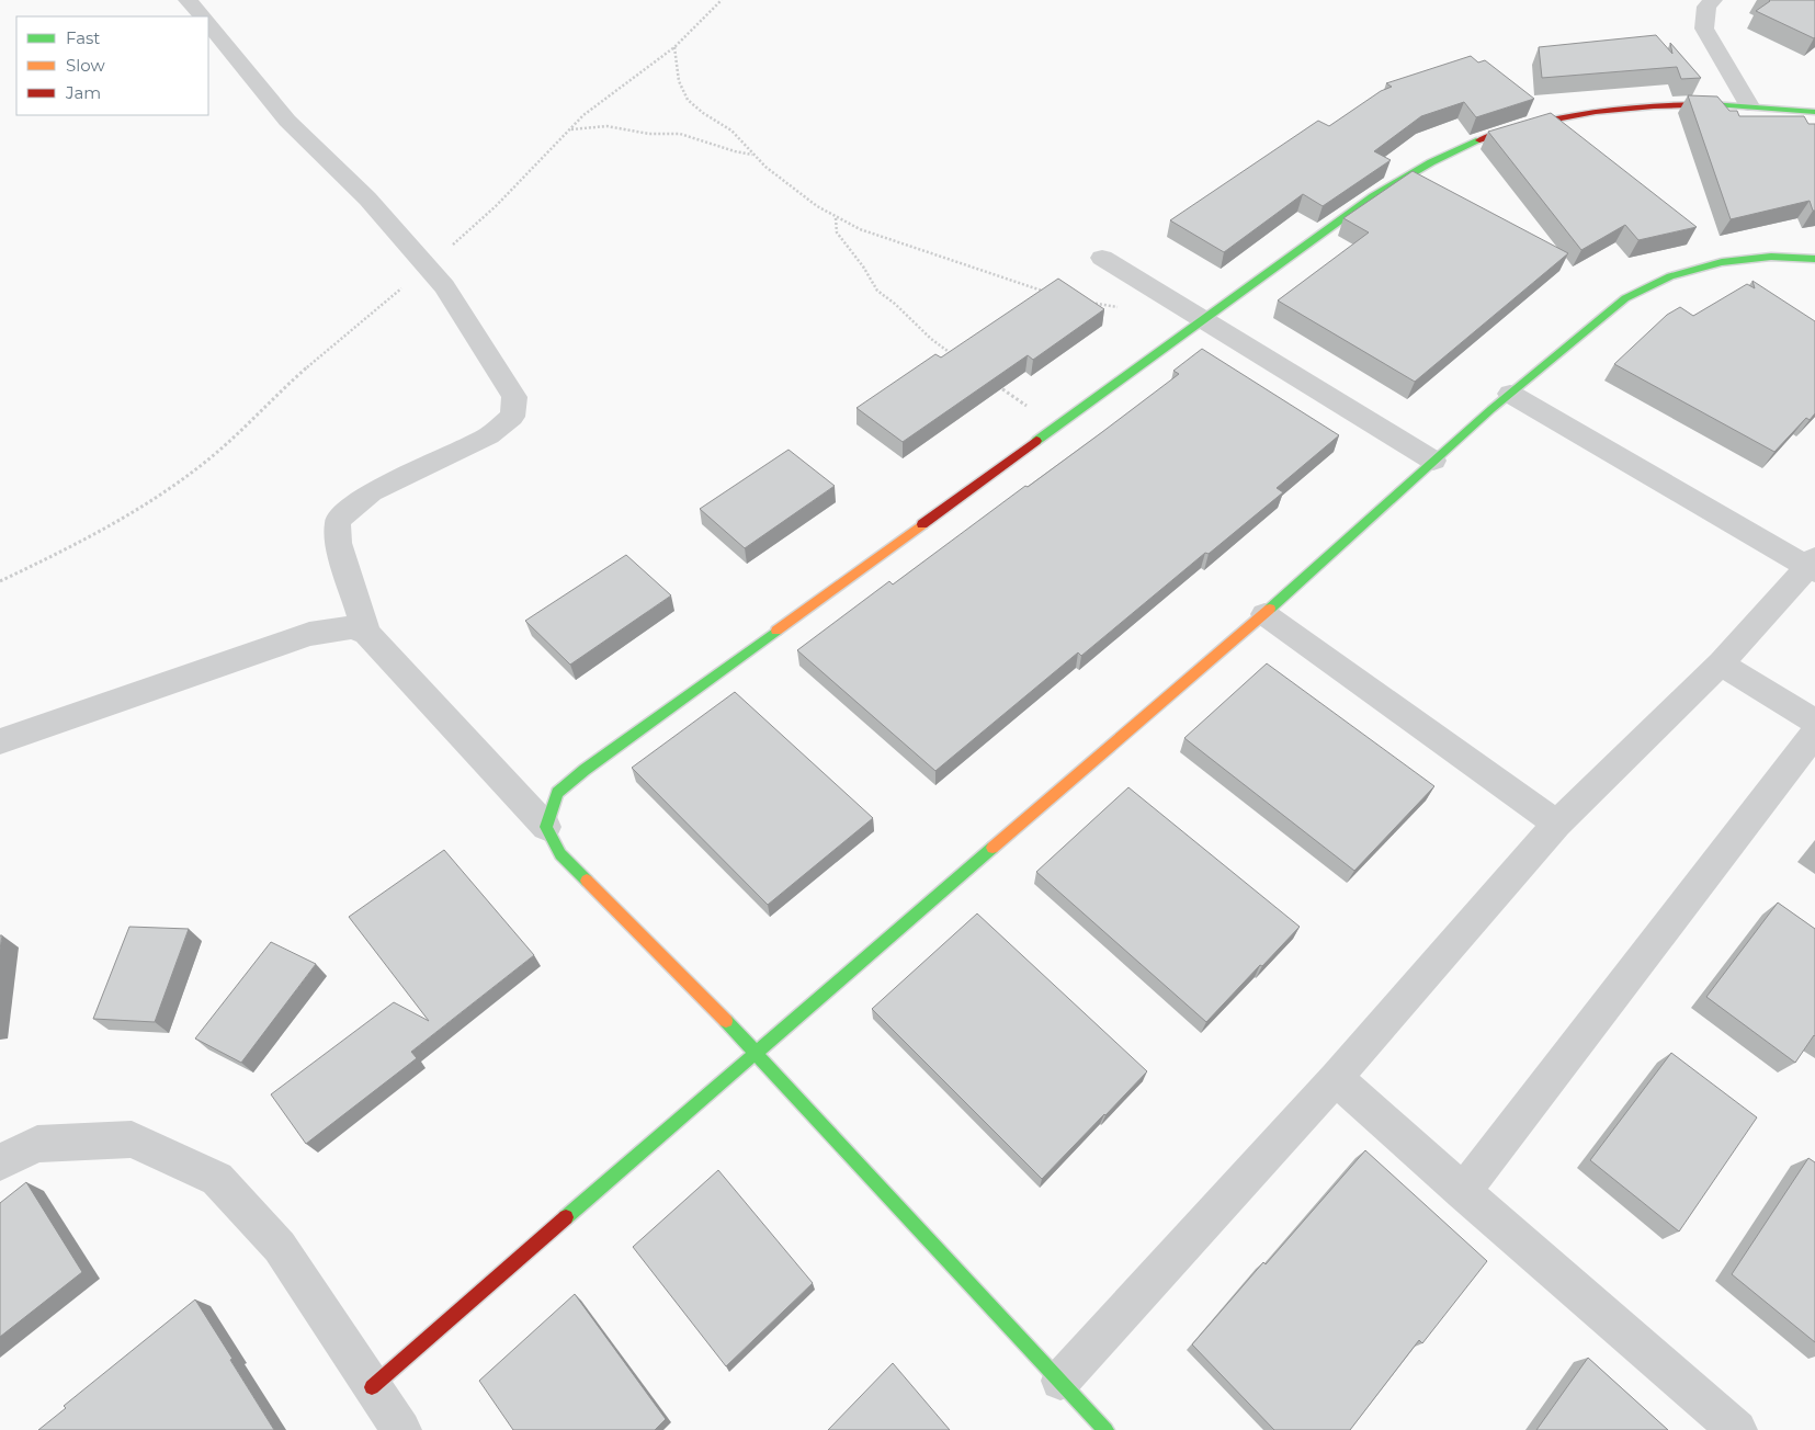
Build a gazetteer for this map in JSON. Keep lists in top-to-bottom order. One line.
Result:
{"legend":["Fast","Slow","Jam"]}
